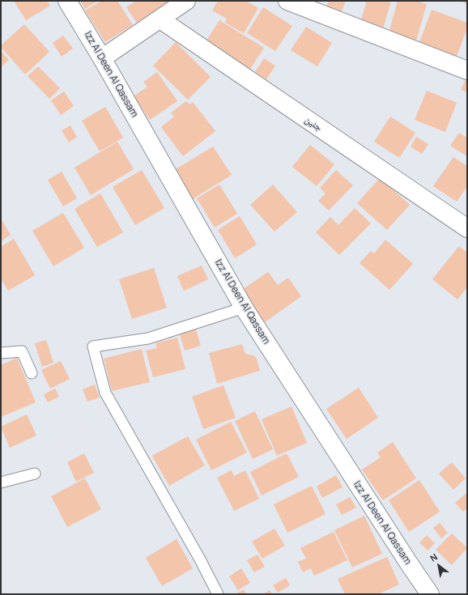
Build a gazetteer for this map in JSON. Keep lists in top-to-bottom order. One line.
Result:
{"streets":{"street":["Izz Al Deen Al Qassam","جنين"]},"north":"top left"}
